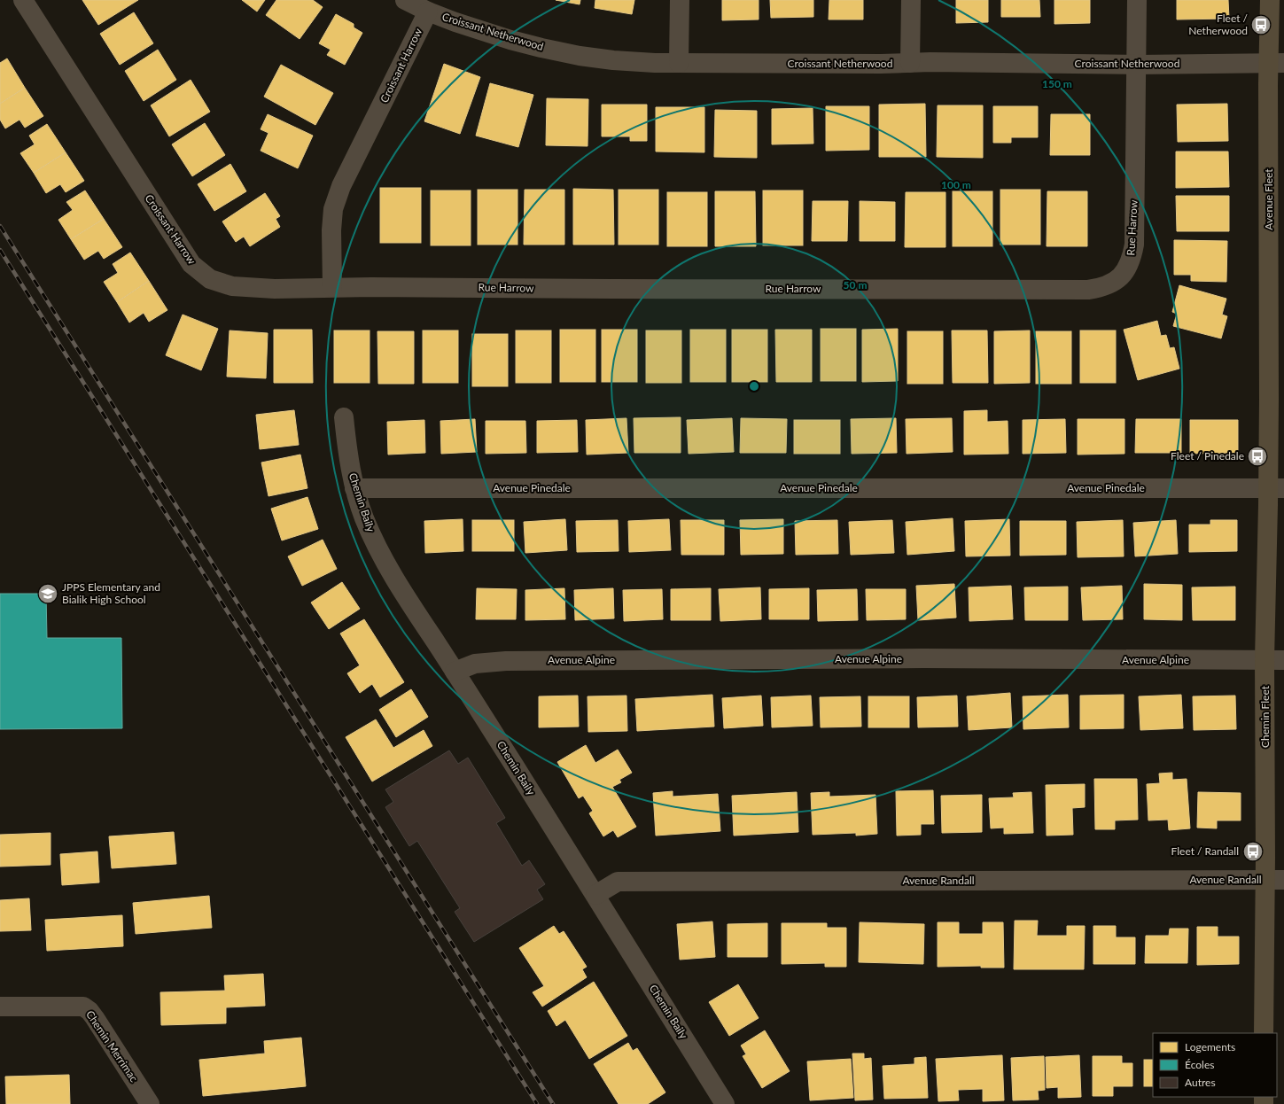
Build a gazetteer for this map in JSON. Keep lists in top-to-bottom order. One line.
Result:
{"streets":{"main road":["Avenue Fleet","Chemin Fleet"],"street":["Croissant Netherwood","Croissant Harrow","Rue Harrow","Avenue Pinedale","Chemin Baily","Avenue Alpine","Avenue Randall","Chemin Merrimac"]},"crossings":[["Croissant Netherwood","Croissant Harrow"],["Croissant Netherwood","Avenue Fleet"],["Croissant Netherwood","Rue Harrow"],["Croissant Harrow","Rue Harrow"],["Avenue Fleet","Chemin Fleet"],["Avenue Pinedale","Chemin Baily"],["Avenue Pinedale","Chemin Fleet"],["Chemin Baily","Avenue Alpine"],["Chemin Baily","Avenue Randall"],["Avenue Alpine","Chemin Fleet"],["Chemin Fleet","Avenue Randall"]],"places":{"bus stop":["Fleet / Netherwood","Fleet / Pinedale","Fleet / Randall"],"school or university":["JPPS Elementary and Bialik High School"]},"legend":["Logements","Écoles","Autres"],"rings":["150 m","100 m","50 m"]}
